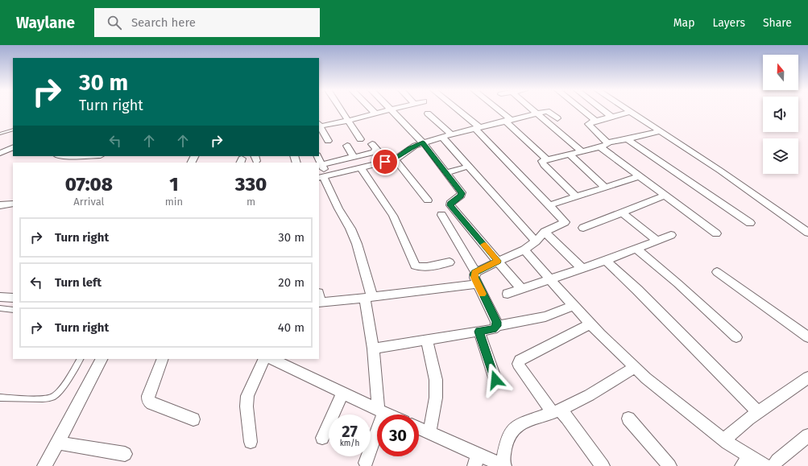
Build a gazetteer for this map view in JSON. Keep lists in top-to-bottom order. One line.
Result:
{"north":"top","page":{"header":"Waylane","search":"Search here","nav":["Map","Layers","Share"],"turn":["30 m","Turn right"],"eta":["07:08","Arrival","1","min","330","m"],"list":[{"name":"Turn right","value":"30 m"},{"name":"Turn left","value":"20 m"},{"name":"Turn right","value":"40 m"}],"speed":"27 km/h","limit":"30"}}
